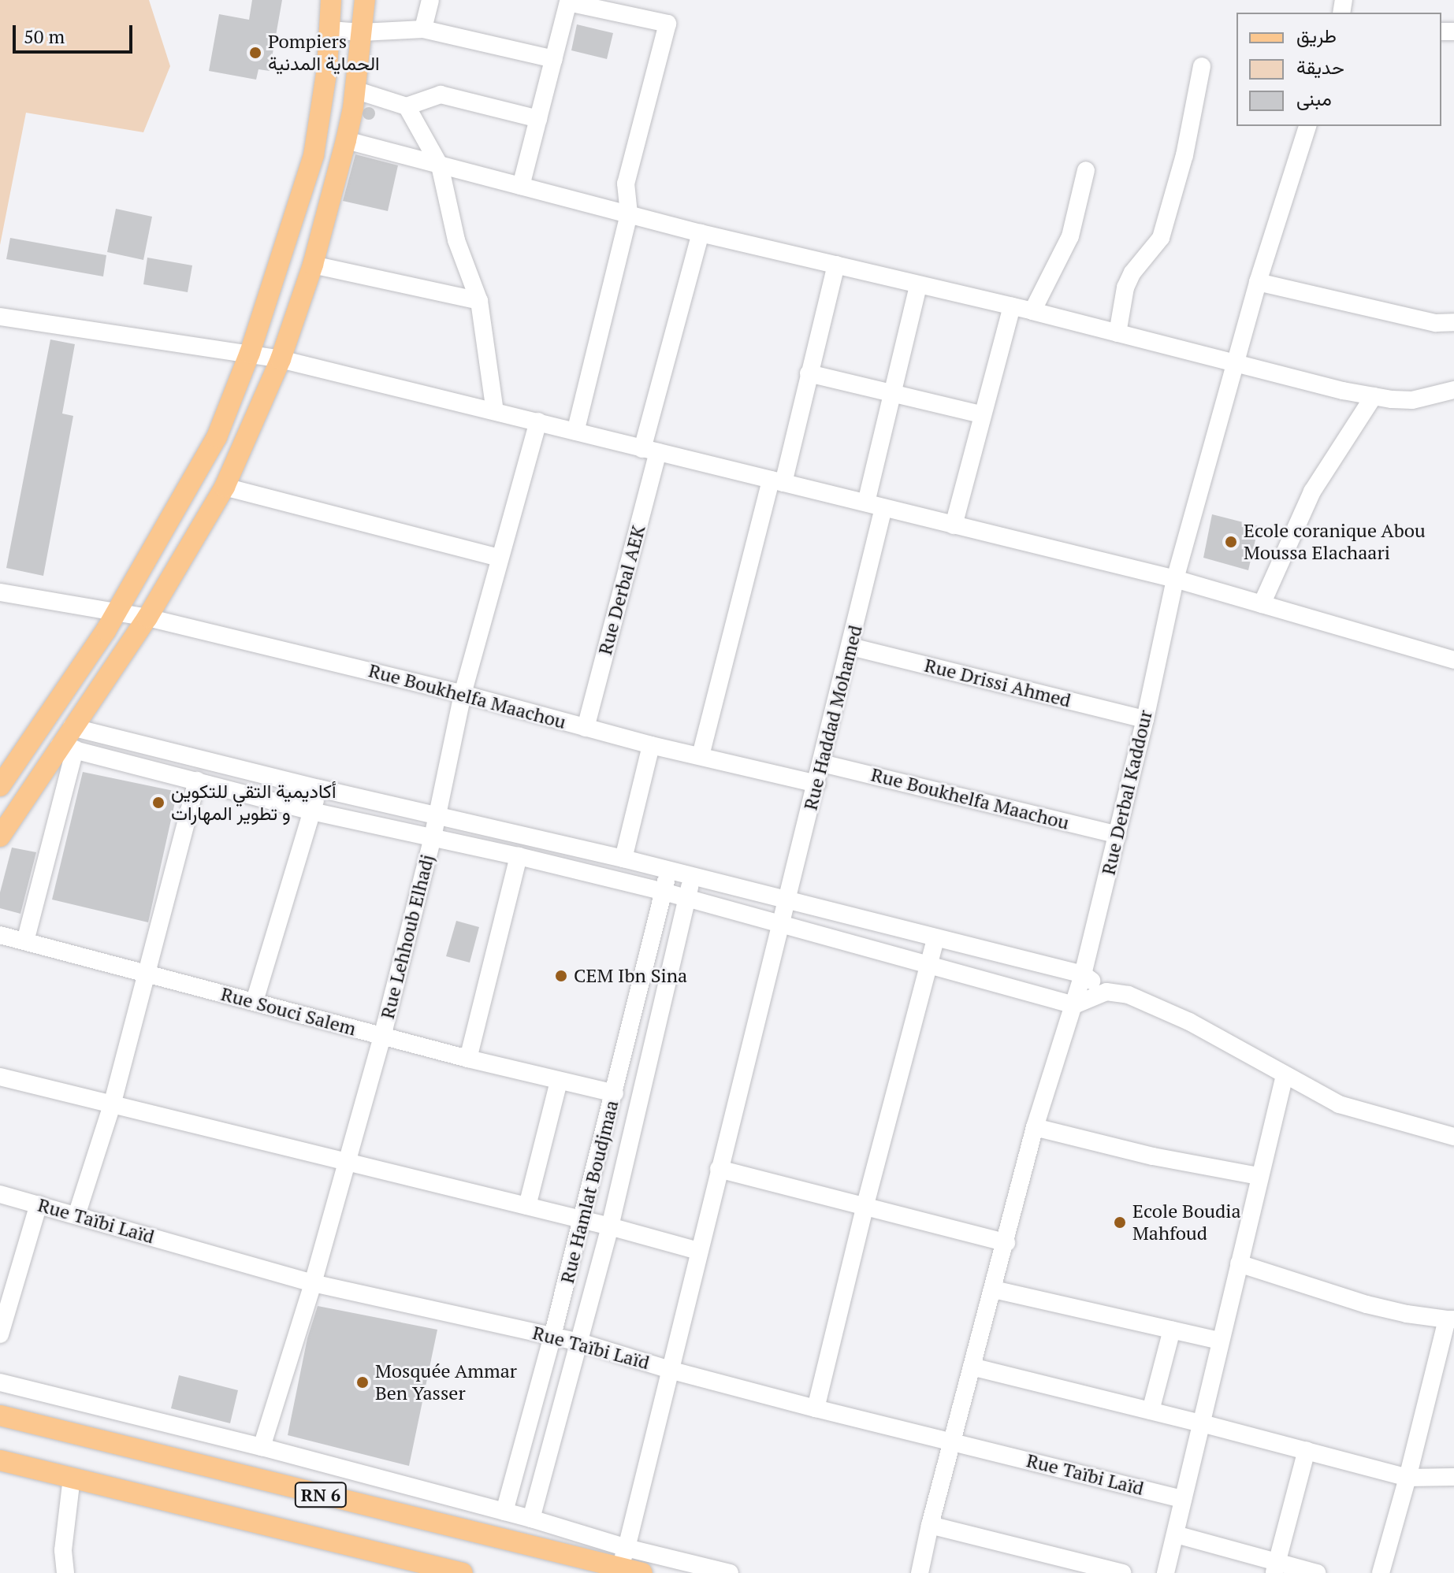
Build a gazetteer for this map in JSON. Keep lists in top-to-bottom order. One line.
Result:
{"streets":{"main road":["RN 6"],"street":["Rue Derbal AEK","Rue Drissi Ahmed","Rue Boukhelfa Maachou","Rue Haddad Mohamed","Rue Derbal Kaddour","Rue Lehhoub Elhadj","Rue Souci Salem","Rue Hamlat Boudjmaa","Rue Taïbi Laïd"]},"crossings":[["Rue Derbal AEK","Rue Boukhelfa Maachou"],["Rue Drissi Ahmed","Rue Haddad Mohamed"],["Rue Drissi Ahmed","Rue Derbal Kaddour"],["Rue Boukhelfa Maachou","Rue Haddad Mohamed"],["Rue Boukhelfa Maachou","Rue Derbal Kaddour"],["Rue Boukhelfa Maachou","Rue Lehhoub Elhadj"],["Rue Haddad Mohamed","Rue Taïbi Laïd"],["Rue Haddad Mohamed","RN 6"],["Rue Derbal Kaddour","Rue Taïbi Laïd"],["Rue Lehhoub Elhadj","Rue Souci Salem"],["Rue Lehhoub Elhadj","Rue Taïbi Laïd"],["Rue Souci Salem","Rue Hamlat Boudjmaa"],["Rue Hamlat Boudjmaa","Rue Taïbi Laïd"]],"places":["Pompiers الحماية المدنية","Ecole coranique Abou Moussa Elachaari","أكاديمية التقي للتكوين و تطوير المهارات","CEM Ibn Sina","Ecole Boudia Mahfoud","Mosquée Ammar Ben Yasser"],"legend":["طريق","حديقة","مبنى"],"scale_bar":"50 m"}
